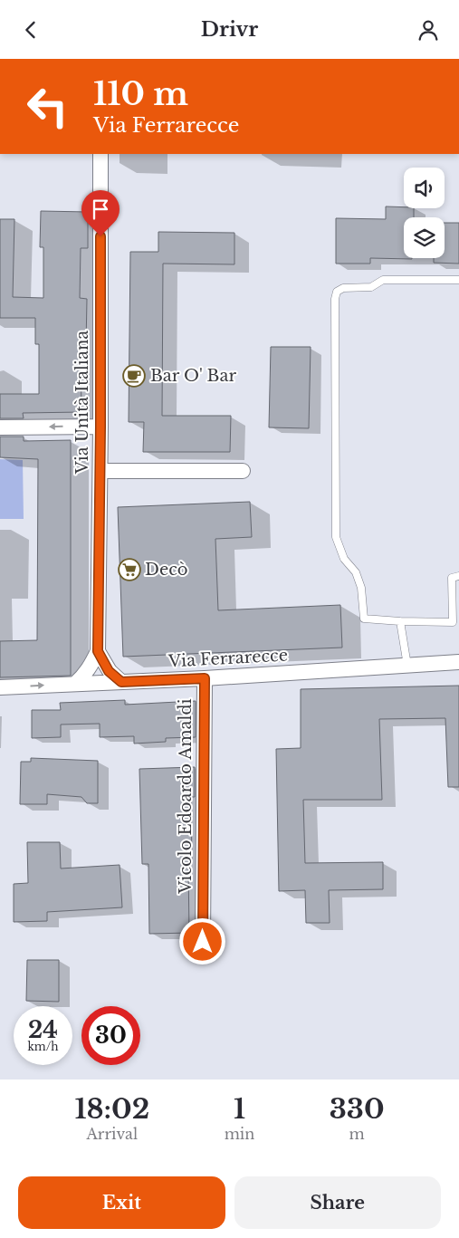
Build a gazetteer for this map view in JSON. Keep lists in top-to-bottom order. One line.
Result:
{"streets":{"street":["Via Unità Italiana","Via Ferrarecce","Vicolo Edoardo Amaldi"]},"crossings":[["Via Unità Italiana","Via Ferrarecce"],["Via Ferrarecce","Vicolo Edoardo Amaldi"]],"places":{"cafe":["Bar O' Bar"],"supermarket":["Decò"]},"page":{"header":"Drivr","turn":["110 m","Via Ferrarecce"],"speed":"24 km/h","limit":"30","eta":["18:02","Arrival","1","min","330","m"],"buttons":["Exit","Share"]}}
